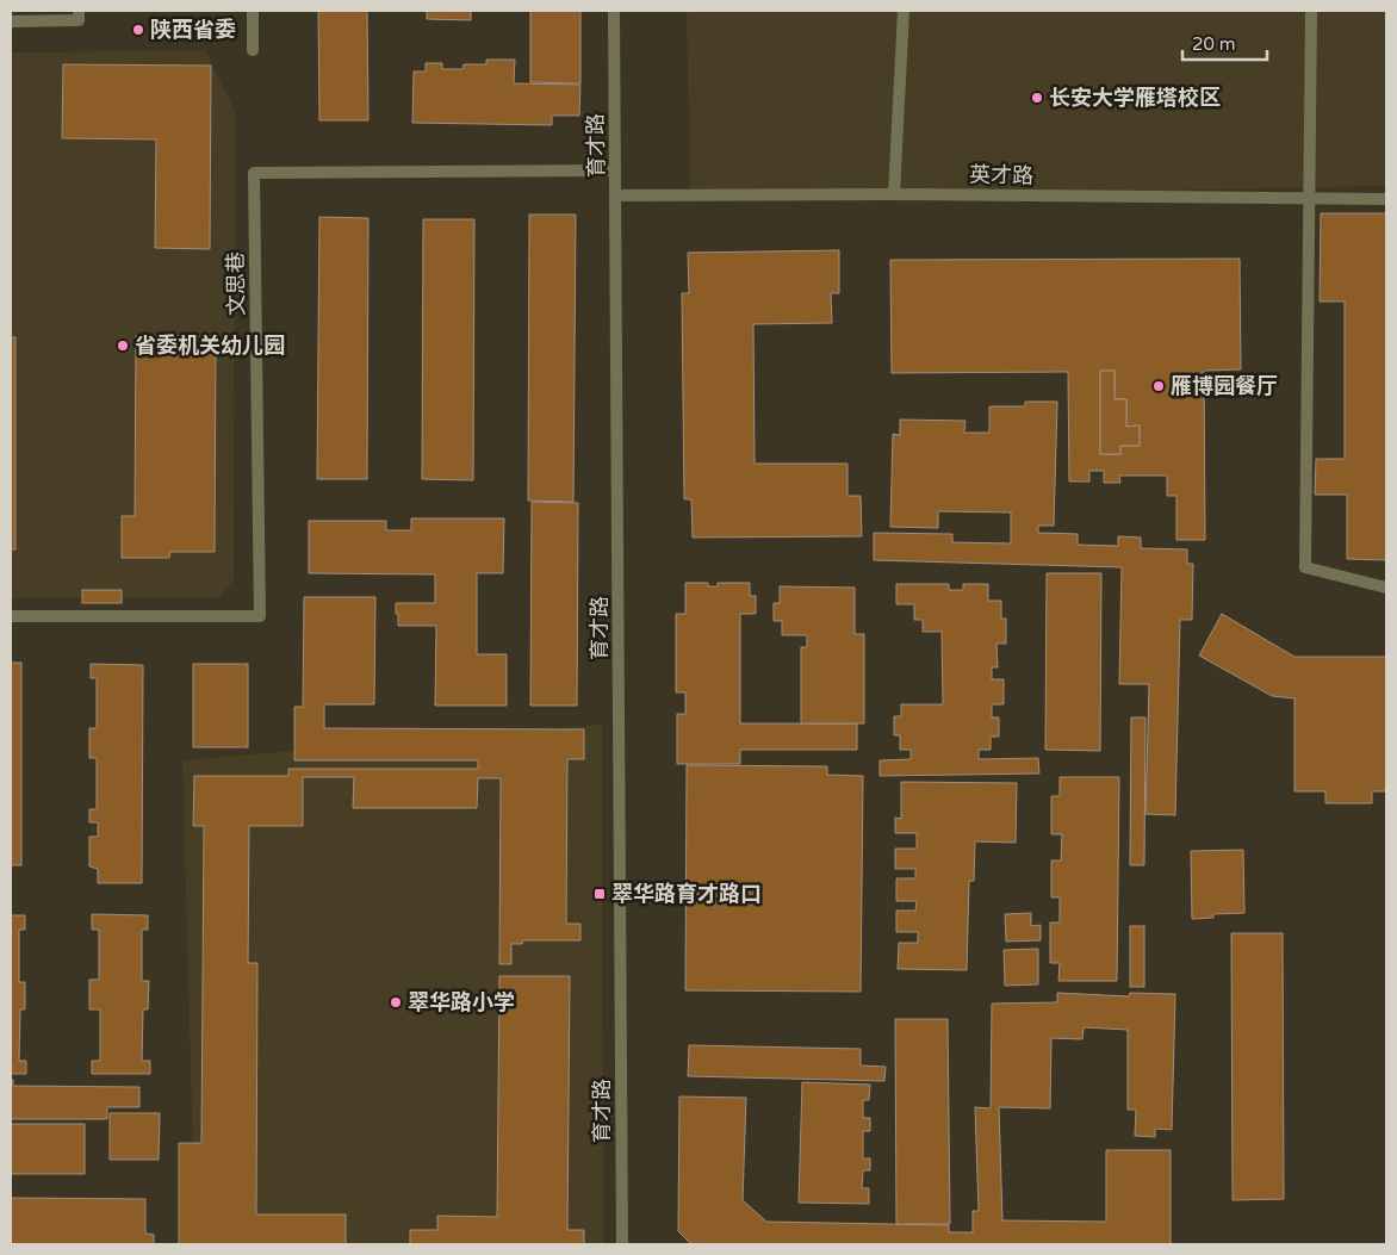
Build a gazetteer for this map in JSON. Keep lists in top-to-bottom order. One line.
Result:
{"streets":{"street":["育才路","英才路","文思巷"]},"crossings":[["育才路","英才路"],["育才路","文思巷"]],"places":{"other":["陕西省委","长安大学雁塔校区","省委机关幼儿园","雁博园餐厅","翠华路小学"],"transit":["翠华路育才路口"]},"scale_bar":"20 m"}
